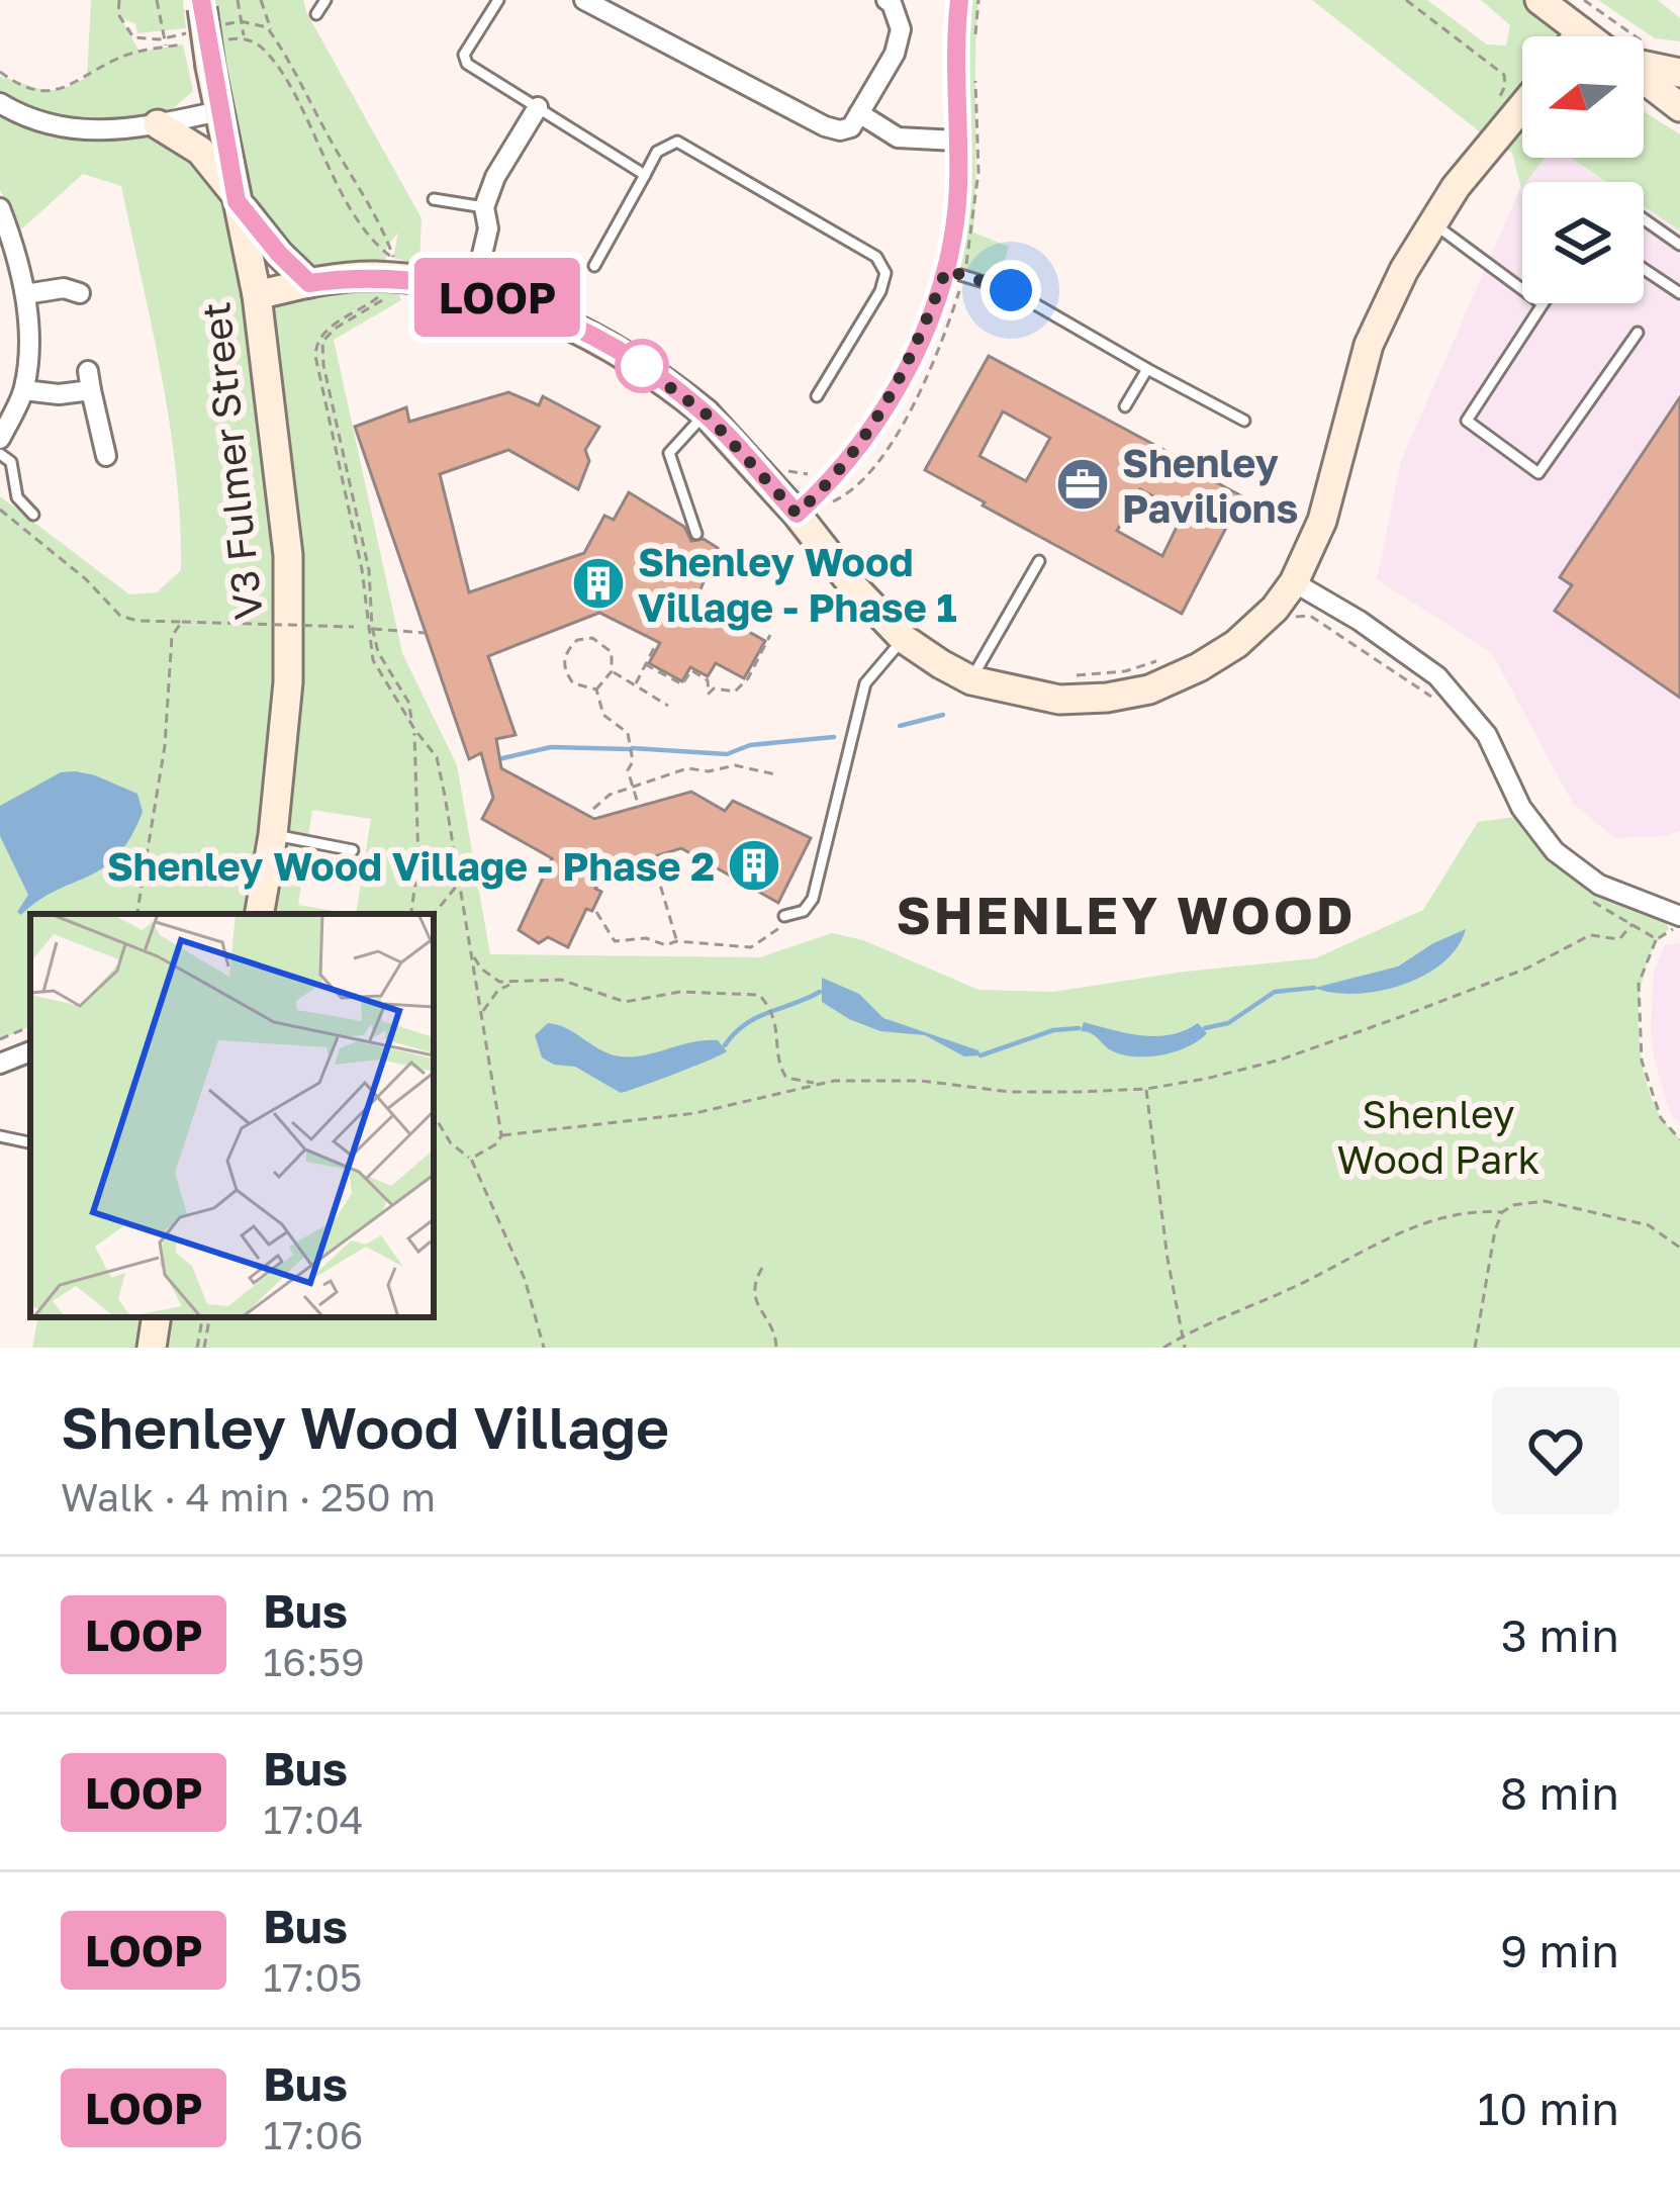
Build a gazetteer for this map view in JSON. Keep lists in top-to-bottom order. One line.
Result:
{"streets":{"street":["V3 Fulmer Street"]},"districts":["SHENLEY WOOD"],"parks":["Shenley Wood Park"],"places":{"office":["Shenley Pavilions"],"building":["Shenley Wood Village - Phase 1","Shenley Wood Village - Phase 2"]},"lines":["bus line LOOP"],"north":"left","page":{"on_map":"LOOP","heading":["Shenley Wood Village","Walk · 4 min · 250 m"],"list":[{"mark":"LOOP","name":"Bus","note":"16:59","value":"3 min"},{"mark":"LOOP","name":"Bus","note":"17:04","value":"8 min"},{"mark":"LOOP","name":"Bus","note":"17:05","value":"9 min"},{"mark":"LOOP","name":"Bus","note":"17:06","value":"10 min"}]}}
